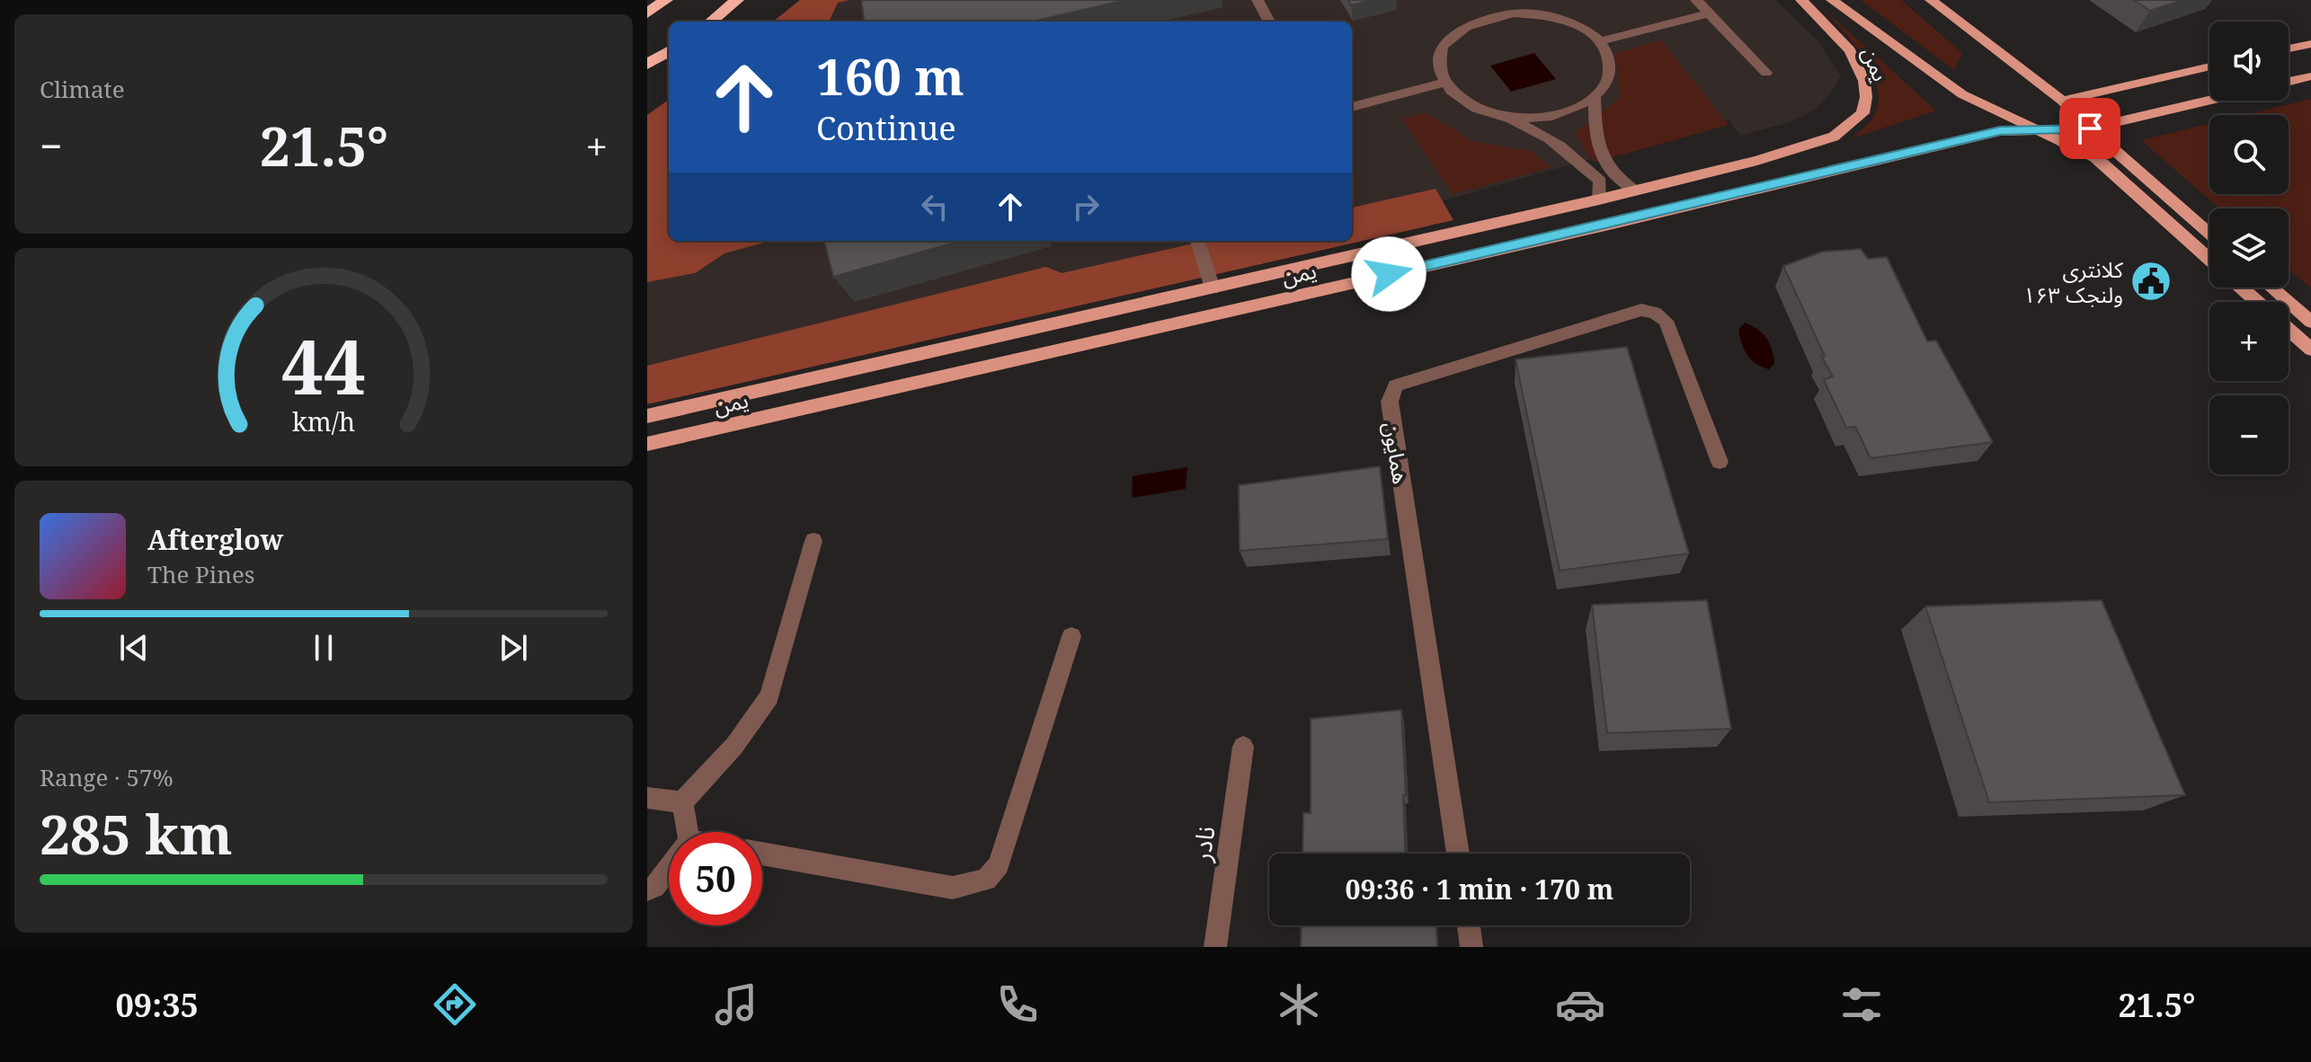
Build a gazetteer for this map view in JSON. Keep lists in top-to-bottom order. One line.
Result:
{"streets":{"main road":["یمن"],"street":["همایون","نادر"]},"places":{"public building":["کلانتری ۱۶۳ ولنجک"]},"page":{"tile":["Climate",["Range · 57%","285 km"]],"map_buttons":["+","−"],"turn":["160 m","Continue"],"heat":["−","21.5°","+"],"song":["Afterglow","The Pines"],"limit":"50","trip":"09:36 · 1 min · 170 m","tabs":["09:35","21.5°"],"gauge":["44","km/h"]}}
